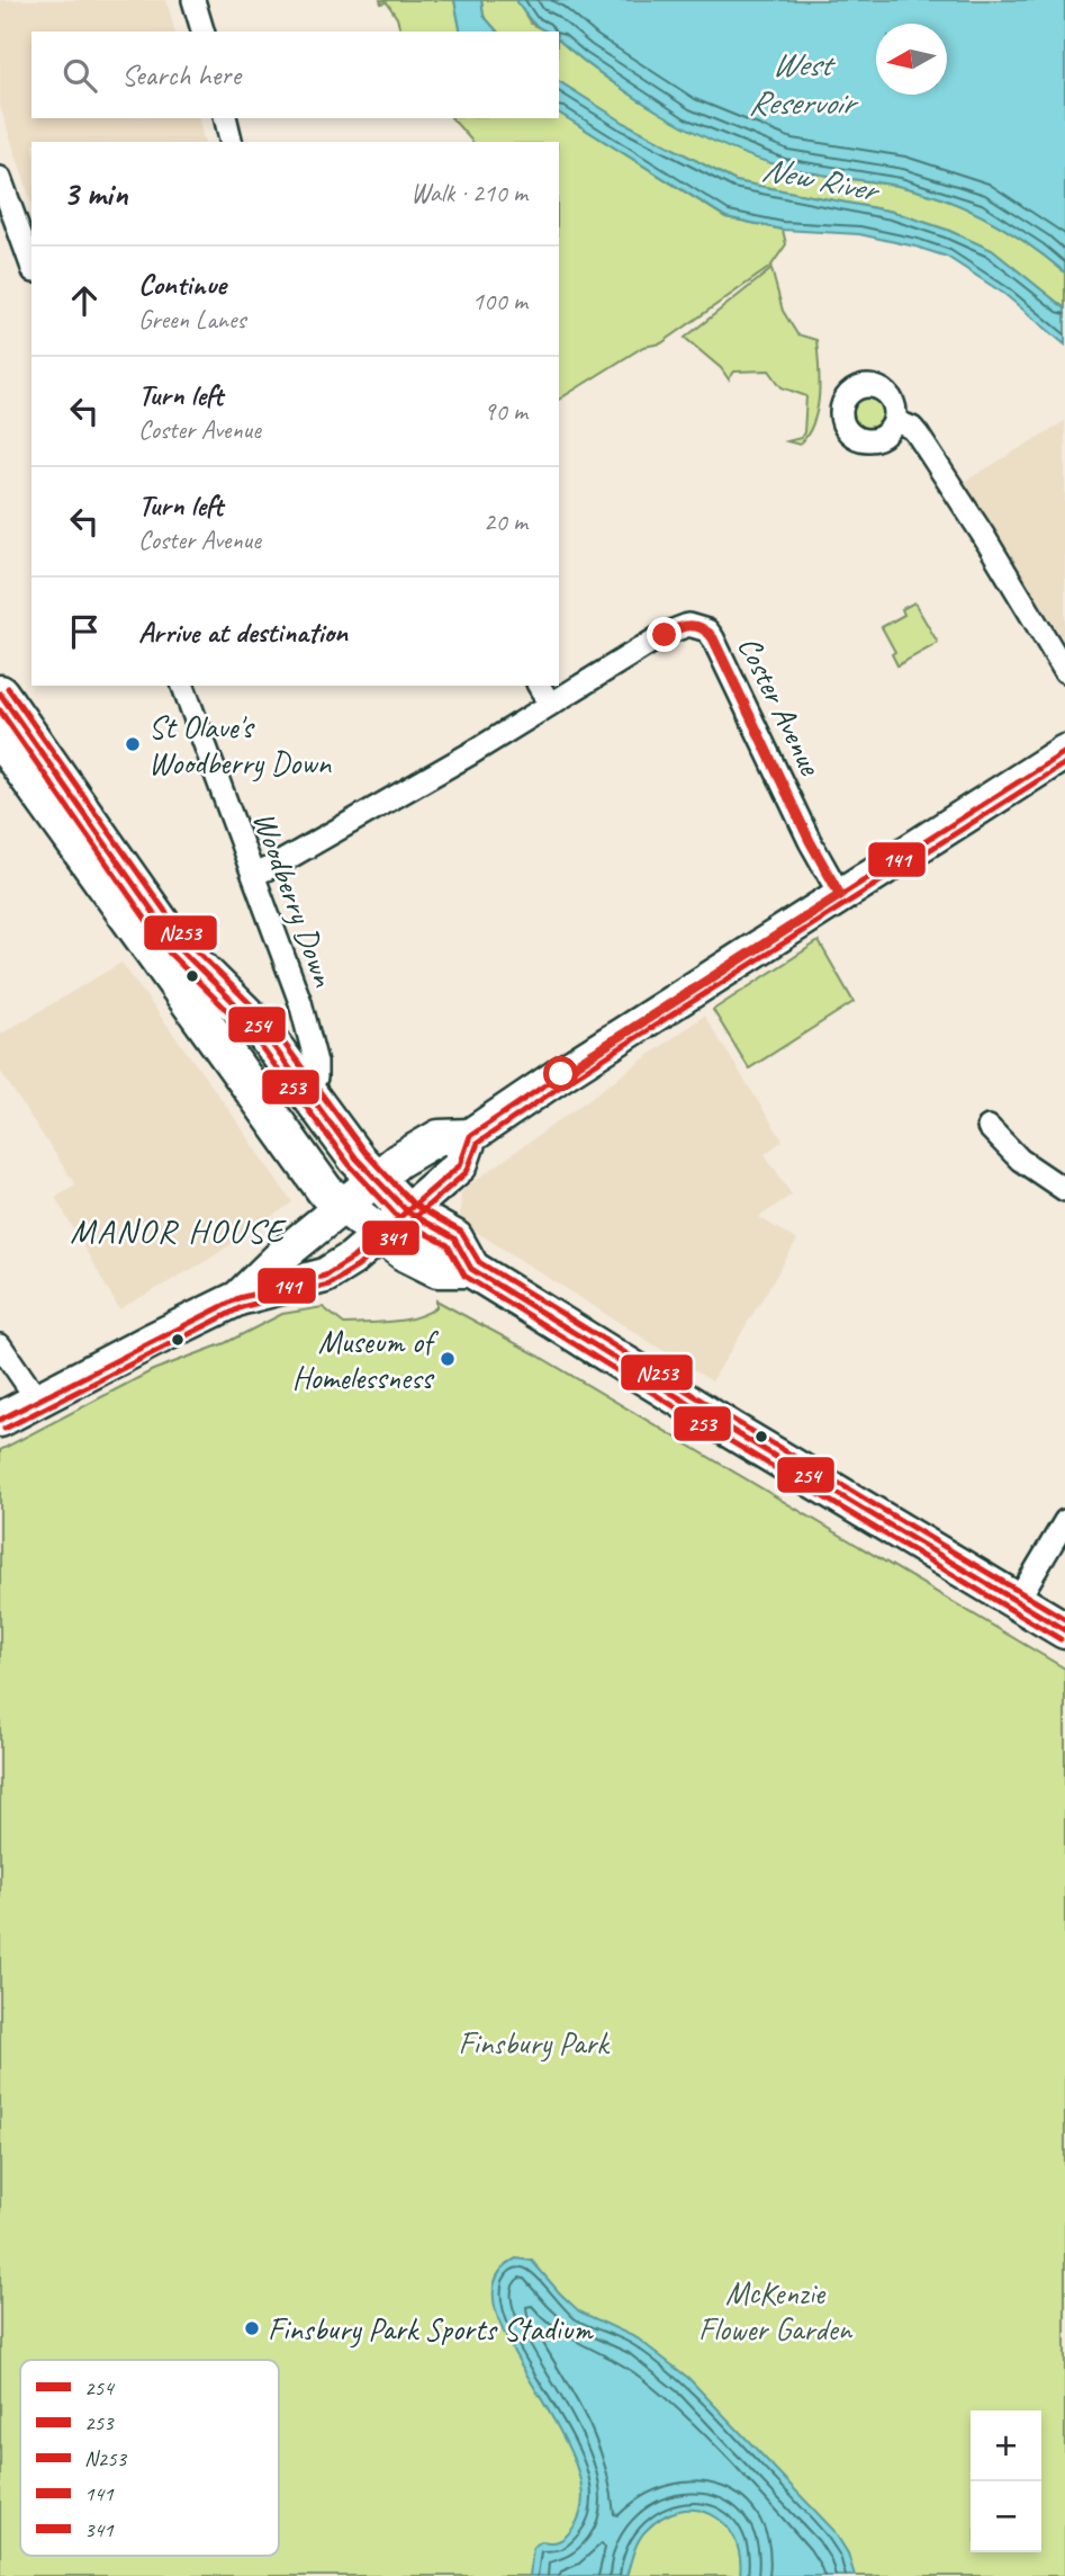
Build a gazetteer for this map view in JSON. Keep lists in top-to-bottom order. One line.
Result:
{"streets":{"street":["Coster Avenue","Woodberry Down"]},"crossings":[["Coster Avenue","Woodberry Down"]],"districts":["MANOR HOUSE"],"water":["West Reservoir","New River"],"parks":["Finsbury Park","McKenzie Flower Garden"],"places":["St Olave's Woodberry Down","Museum of Homelessness","Finsbury Park Sports Stadium"],"lines":["transit line N253","transit line 254","transit line 253","transit line 141","transit line 341"],"legend":["254","253","N253","141","341"],"north":"left","page":{"search":"Search here","heading":["3 min","Walk · 210 m"],"list":[["Continue","Green Lanes","100 m"],["Turn left","Coster Avenue","90 m"],["Turn left","Coster Avenue","20 m"],"Arrive at destination"],"map_buttons":["+","−"]}}
